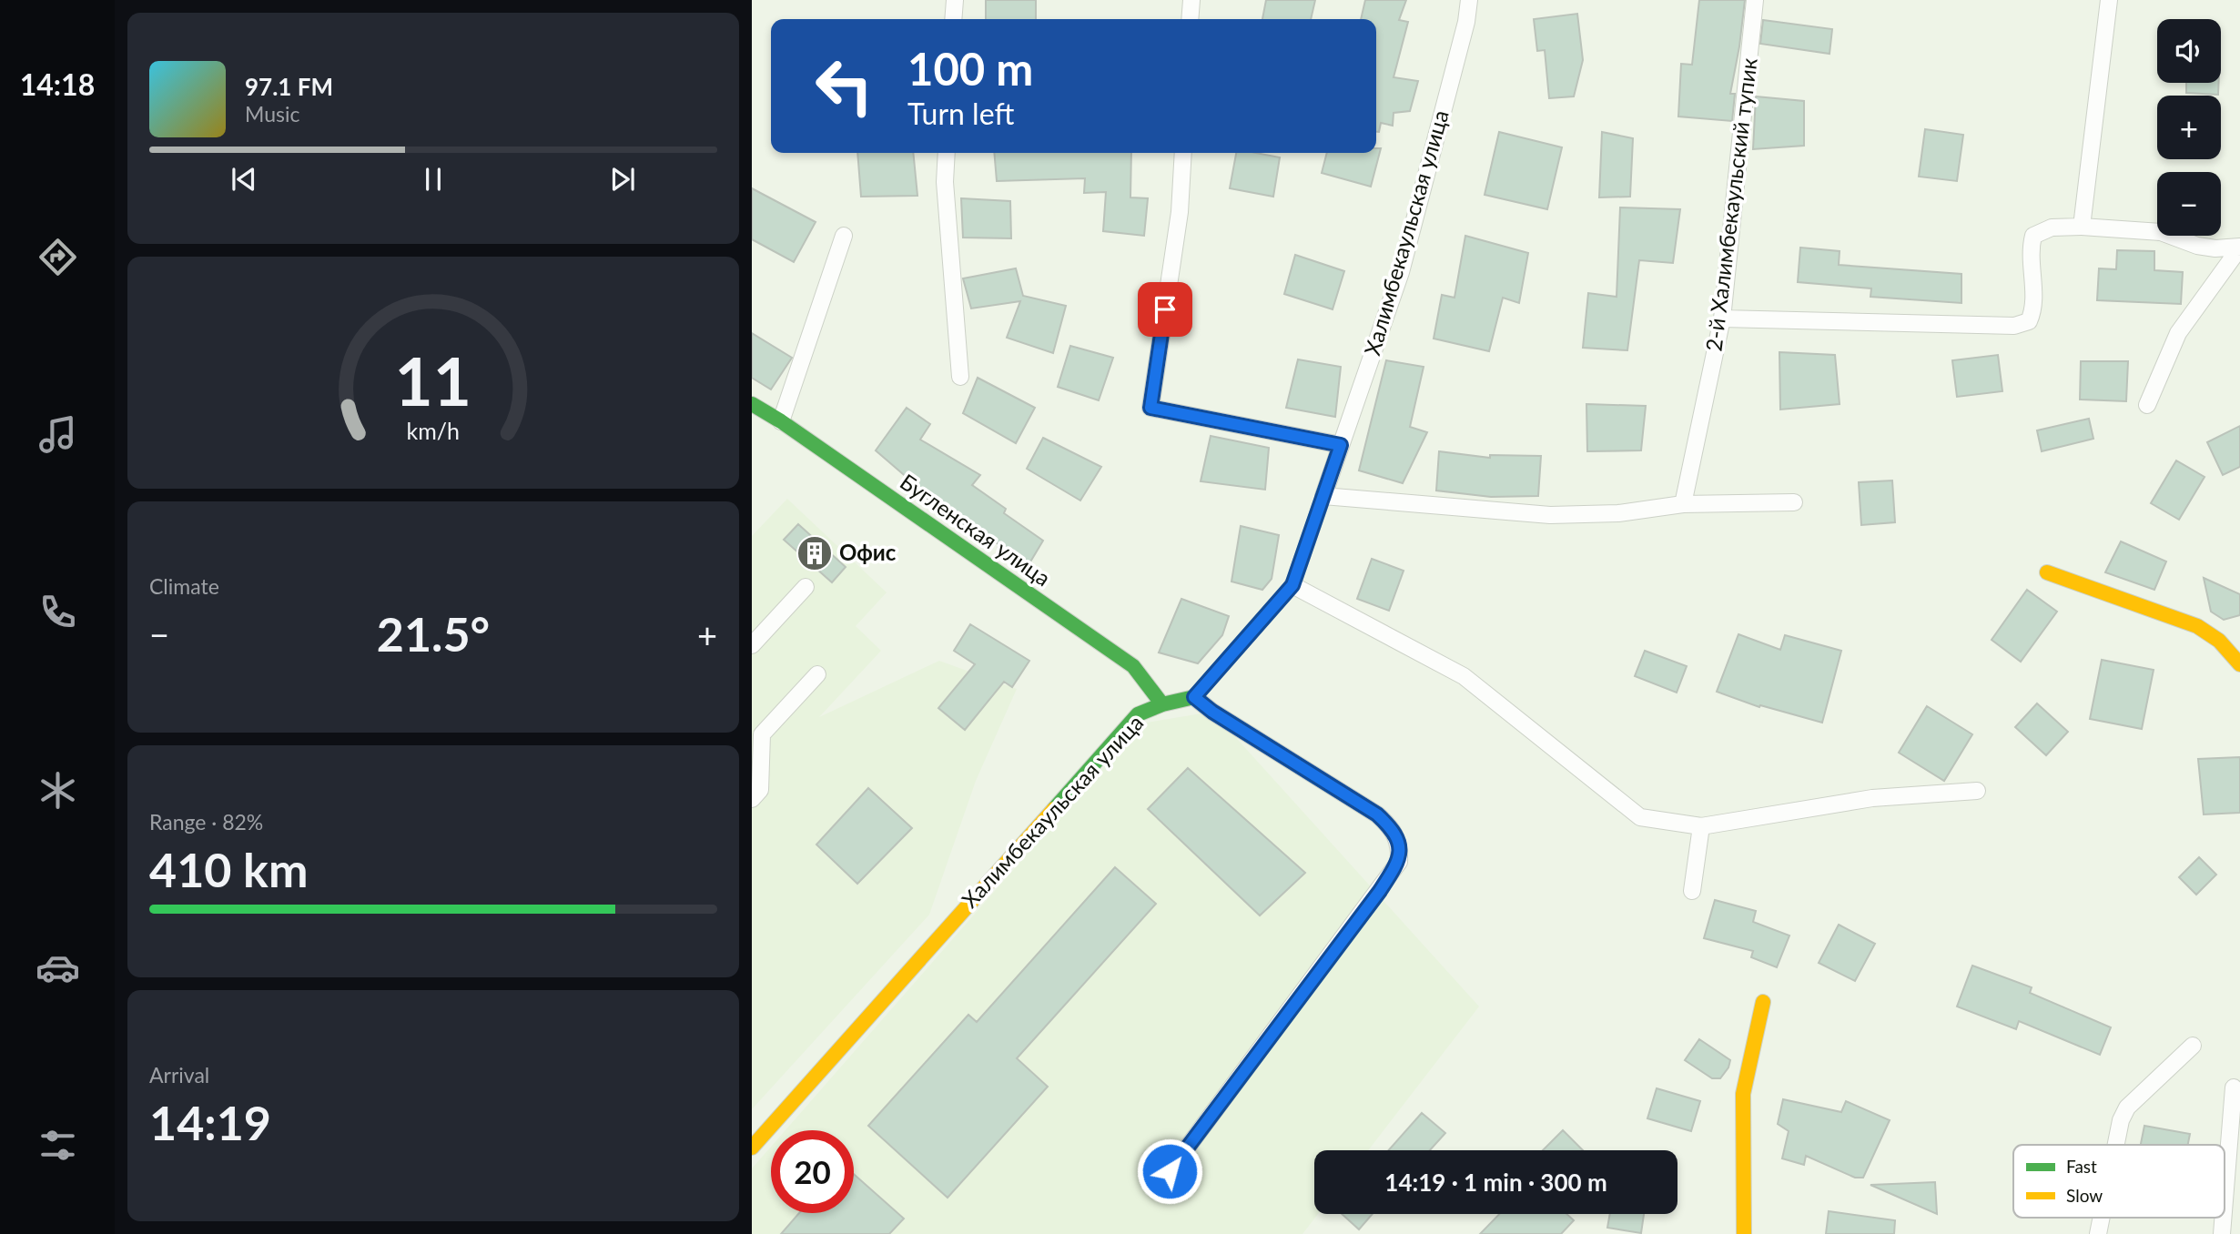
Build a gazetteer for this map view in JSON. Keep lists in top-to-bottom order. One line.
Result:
{"streets":{"street":["Халимбекаульская улица","Бугленская улица"],"lane":["2-й Халимбекаульский тупик"]},"crossings":[["Халимбекаульская улица","Бугленская улица"]],"places":{"building":["Офис"]},"legend":["Fast","Slow"],"page":{"tabs":"14:18","map_buttons":["+","−"],"turn":["100 m","Turn left"],"song":["97.1 FM","Music"],"tile":["Climate",["Range · 82%","410 km"],["Arrival","14:19"]],"heat":["−","21.5°","+"],"limit":"20","trip":"14:19 · 1 min · 300 m","gauge":["11","km/h"]}}
